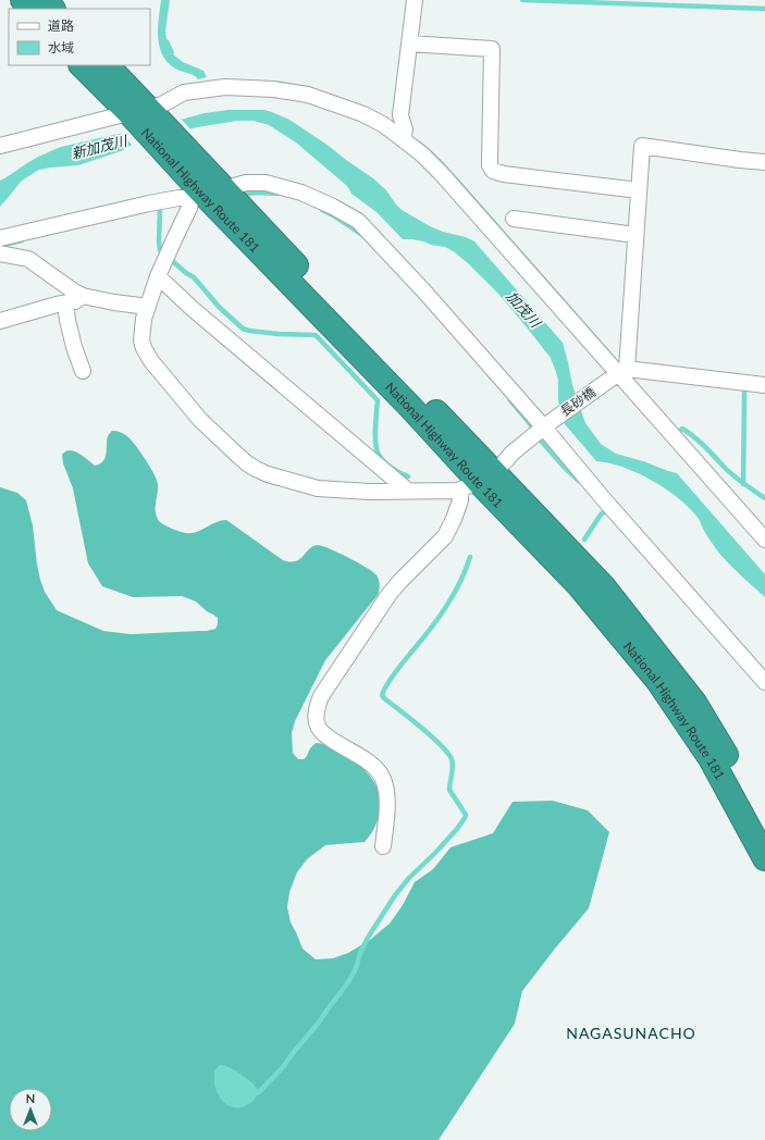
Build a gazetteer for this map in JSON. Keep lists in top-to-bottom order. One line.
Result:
{"streets":{"highway":["National Highway Route 181"],"street":["長砂橋"]},"crossings":[["National Highway Route 181","長砂橋"]],"districts":["NAGASUNACHO"],"water":["新加茂川","加茂川"],"legend":["道路","水域"],"north":"top"}
